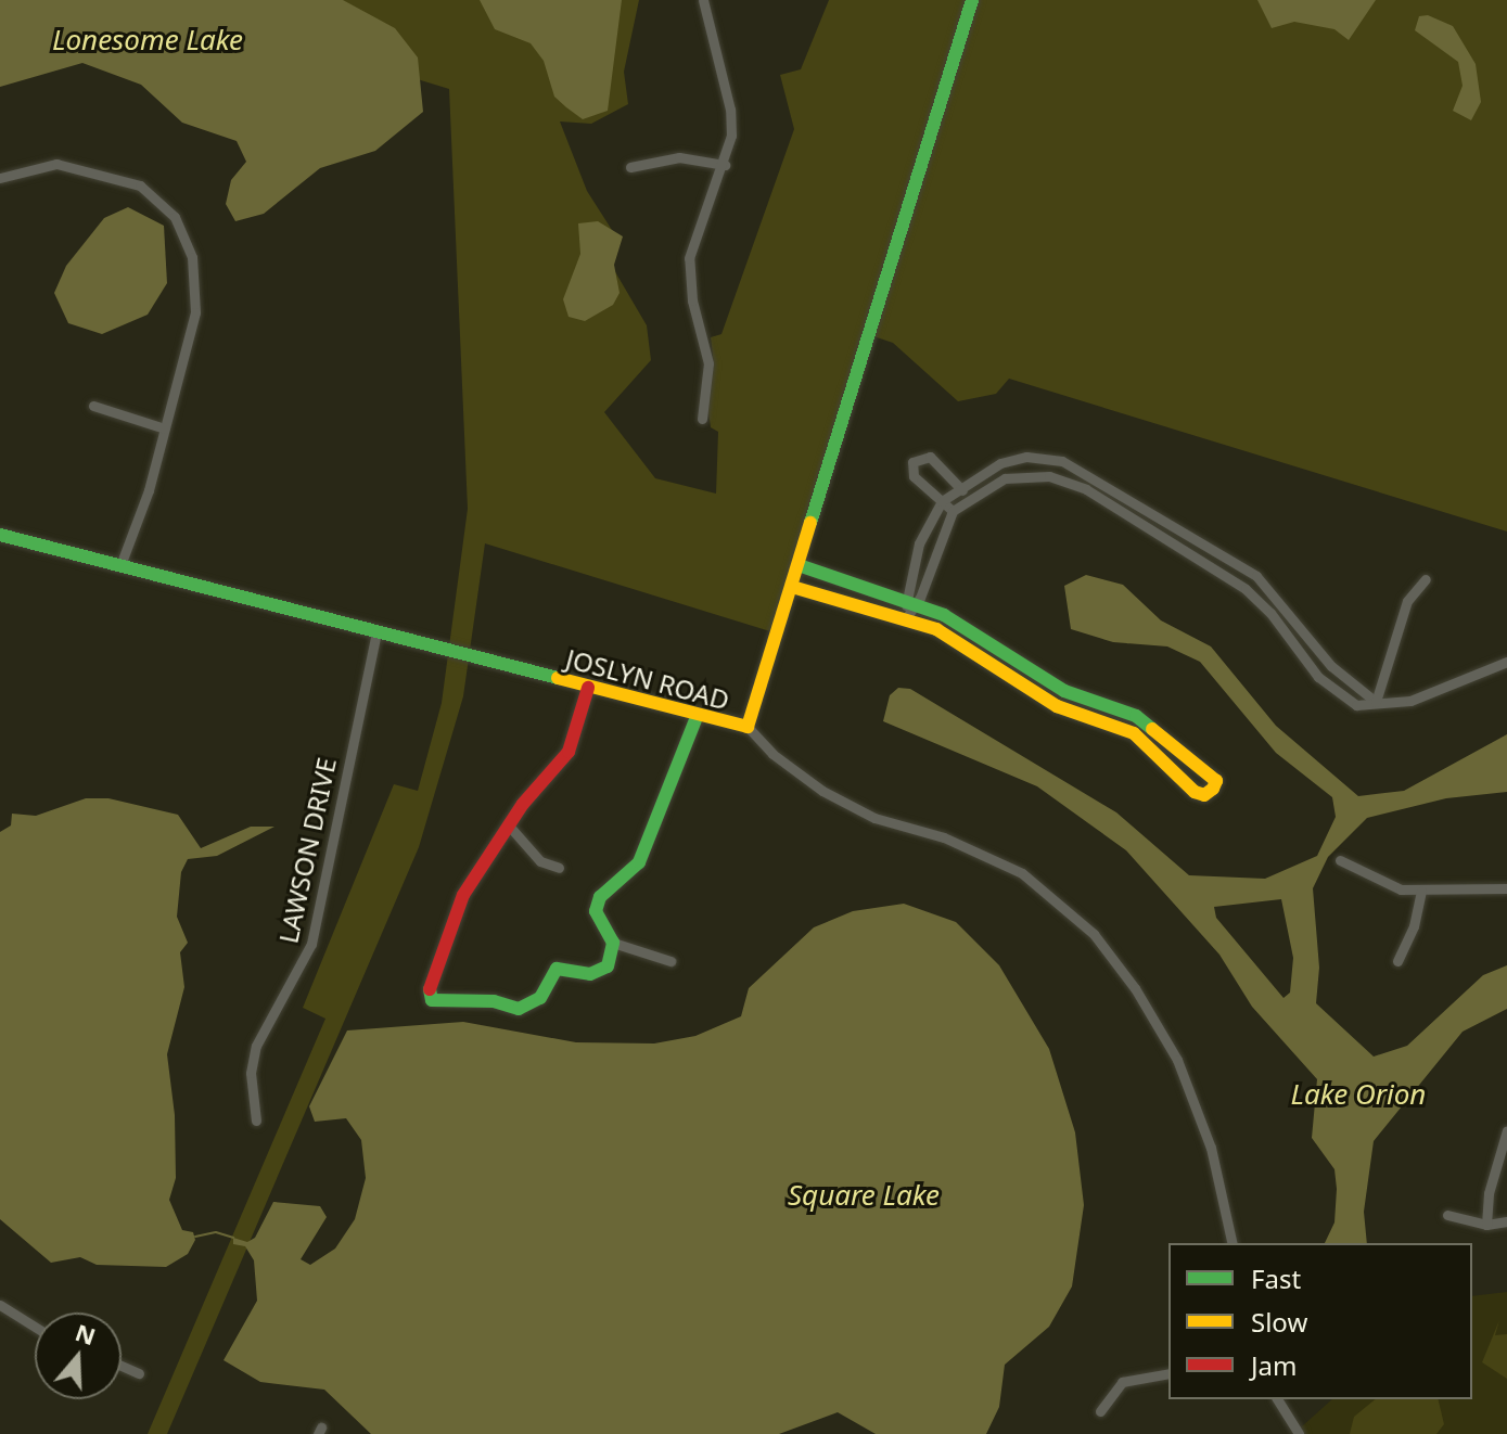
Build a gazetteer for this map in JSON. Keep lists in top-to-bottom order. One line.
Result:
{"streets":{"street":["JOSLYN ROAD","LAWSON DRIVE"]},"crossings":[["JOSLYN ROAD","LAWSON DRIVE"]],"water":["Lonesome Lake","Lake Orion","Square Lake"],"legend":["Fast","Slow","Jam"],"north":"top"}
